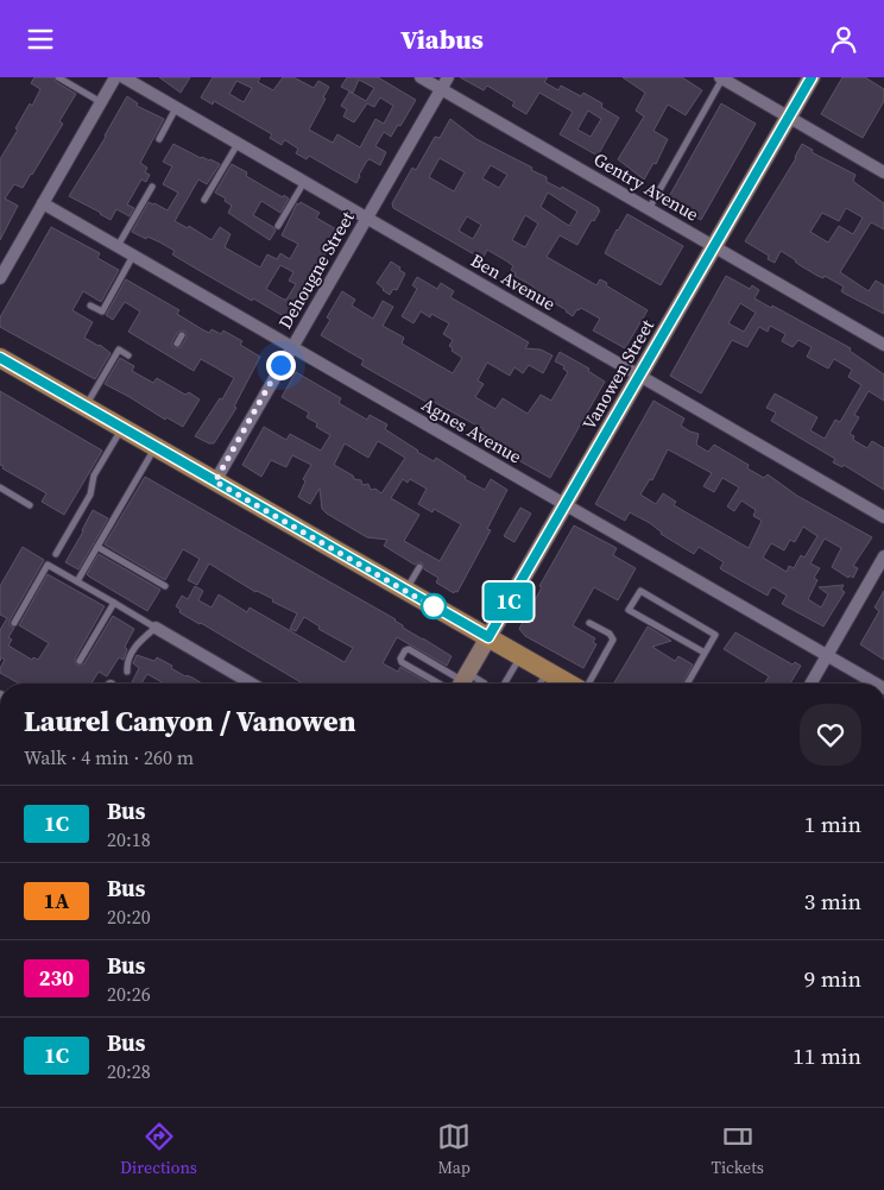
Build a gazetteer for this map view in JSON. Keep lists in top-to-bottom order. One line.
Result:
{"streets":{"main road":["Vanowen Street"],"street":["Gentry Avenue","Dehougne Street","Ben Avenue","Agnes Avenue"]},"crossings":[["Gentry Avenue","Dehougne Street"],["Gentry Avenue","Vanowen Street"],["Dehougne Street","Ben Avenue"],["Dehougne Street","Agnes Avenue"],["Ben Avenue","Vanowen Street"],["Vanowen Street","Agnes Avenue"]],"lines":["bus line 1C"],"page":{"header":"Viabus","on_map":"1C","heading":["Laurel Canyon / Vanowen","Walk · 4 min · 260 m"],"list":[{"mark":"1C","name":"Bus","note":"20:18","value":"1 min"},{"mark":"1A","name":"Bus","note":"20:20","value":"3 min"},{"mark":"230","name":"Bus","note":"20:26","value":"9 min"},{"mark":"1C","name":"Bus","note":"20:28","value":"11 min"}],"tabs":["Directions","Map","Tickets"]}}
